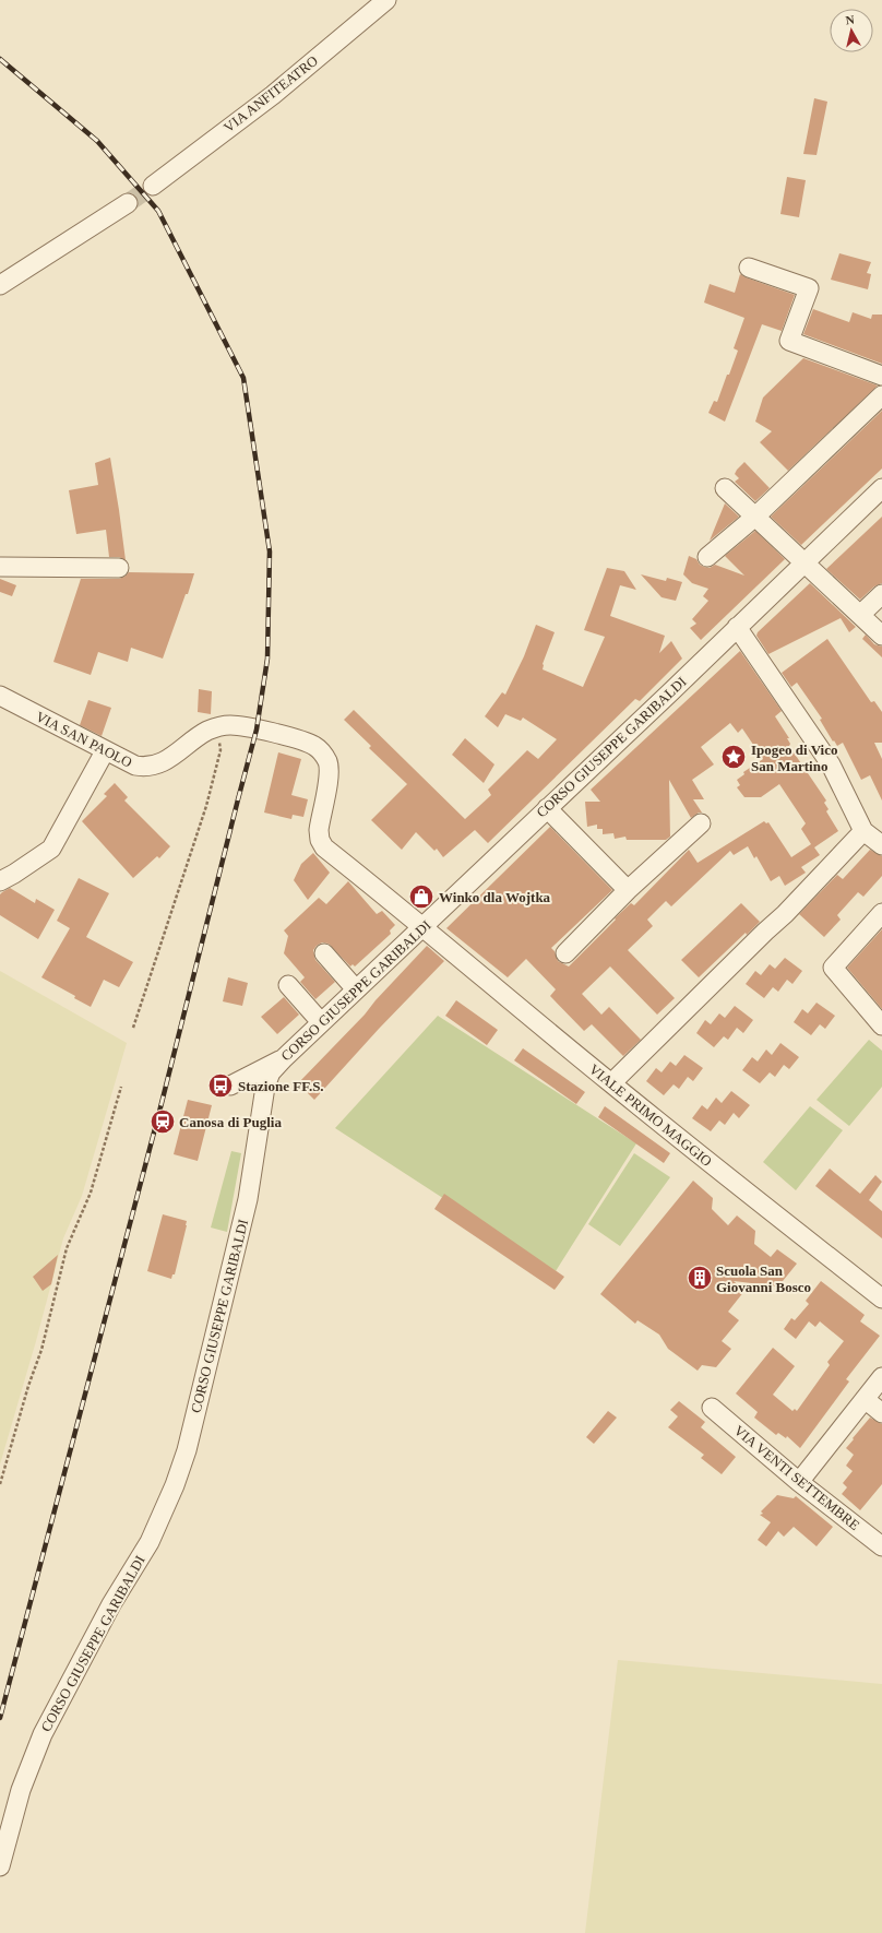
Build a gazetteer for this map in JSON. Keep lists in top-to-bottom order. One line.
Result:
{"streets":{"street":["VIA ANFITEATRO","VIA SAN PAOLO","CORSO GIUSEPPE GARIBALDI","VIALE PRIMO MAGGIO","VIA VENTI SETTEMBRE"]},"crossings":[["VIA SAN PAOLO","CORSO GIUSEPPE GARIBALDI"],["VIA SAN PAOLO","VIALE PRIMO MAGGIO"],["CORSO GIUSEPPE GARIBALDI","VIALE PRIMO MAGGIO"]],"places":{"place":["Ipogeo di Vico San Martino"],"shop":["Winko dla Wojtka"],"bus stop":["Stazione FF.S."],"station":["Canosa di Puglia"],"building":["Scuola San Giovanni Bosco"]},"north":"top"}
